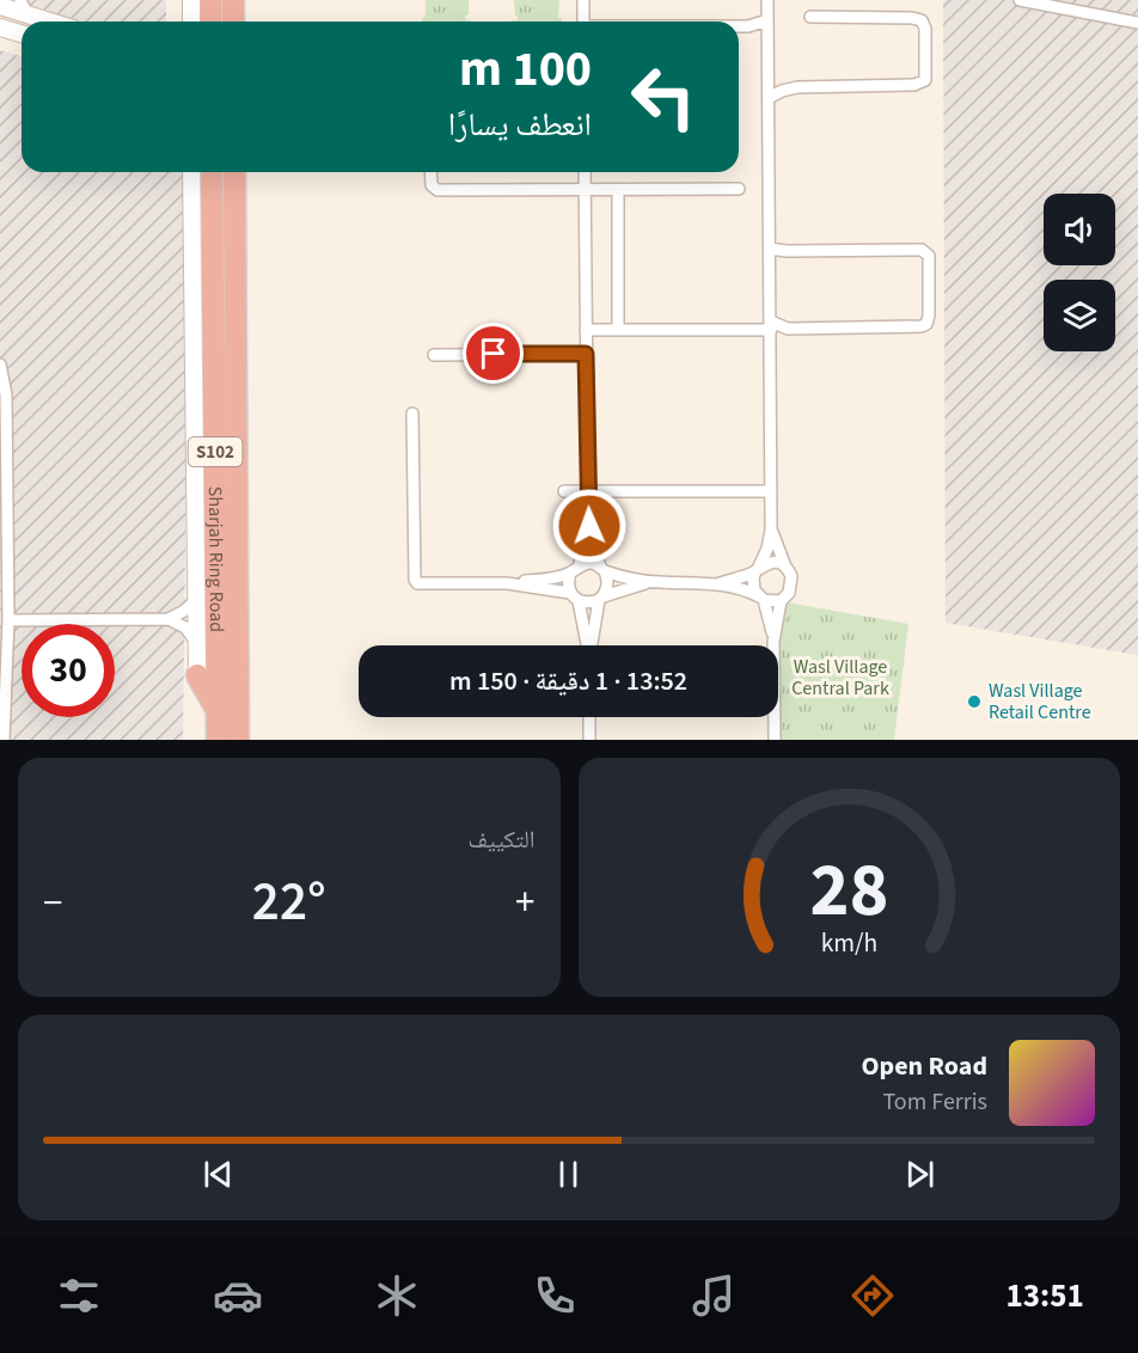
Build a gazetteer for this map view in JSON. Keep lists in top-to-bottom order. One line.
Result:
{"streets":{"highway":["S102","Sharjah Ring Road"]},"parks":["Wasl Village Central Park"],"places":["Wasl Village Retail Centre"],"page":{"turn":["100 m","انعطف يسارًا"],"limit":"30","trip":"13:52 · 1 دقيقة · 150 m","tile":"التكييف","heat":["−","22°","+"],"song":["Open Road","Tom Ferris"],"tabs":"13:51","gauge":["28","km/h"]}}
